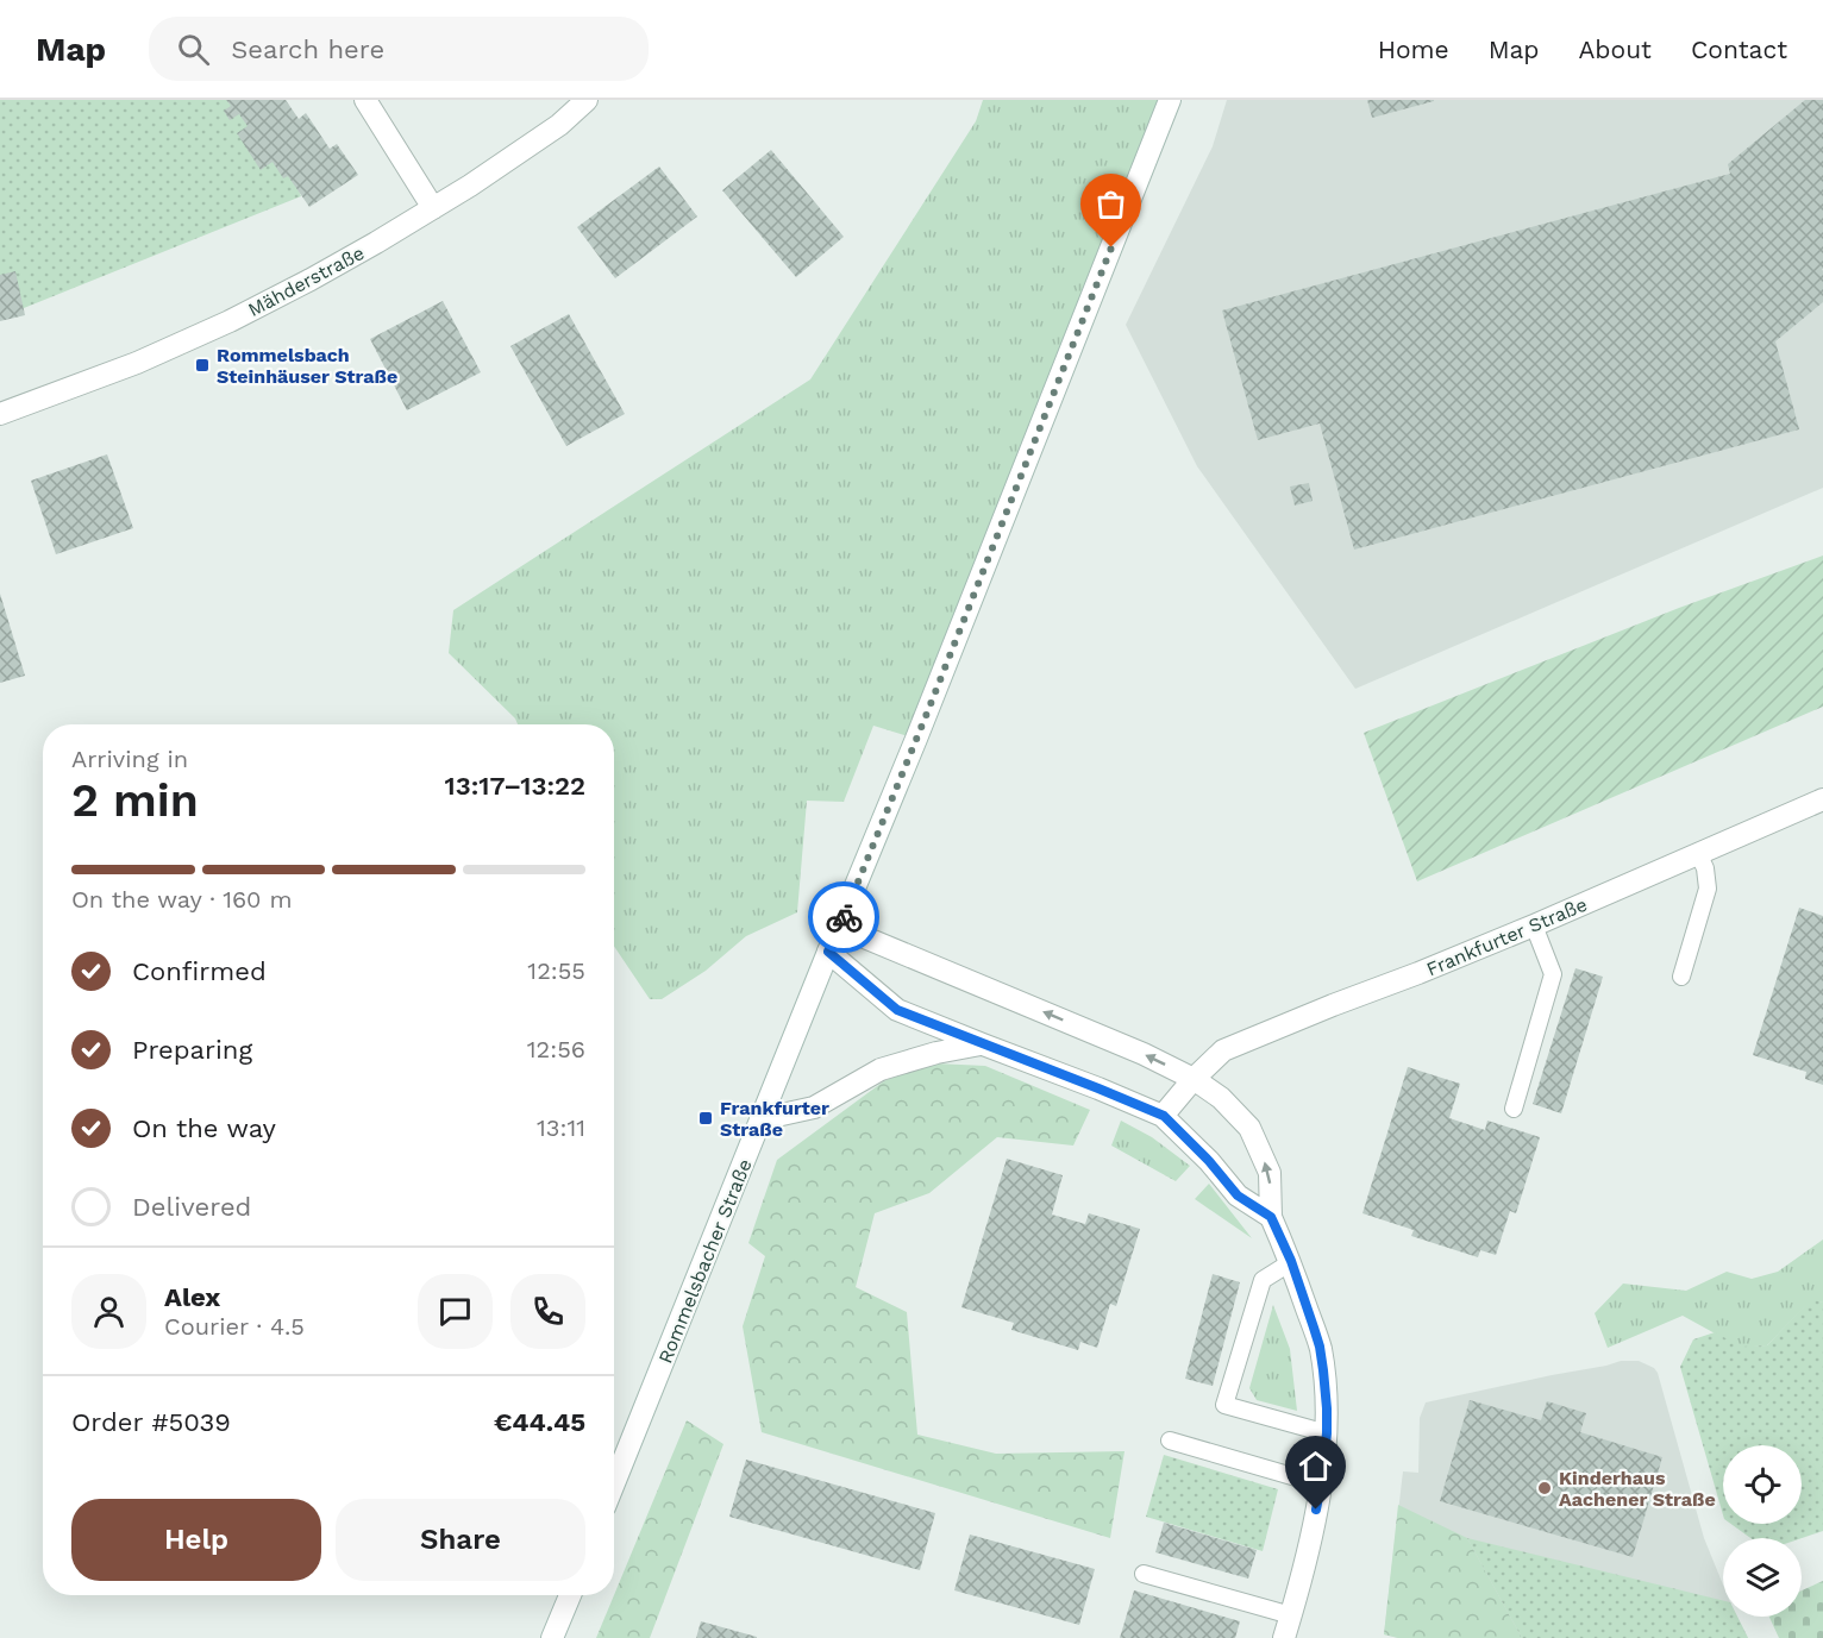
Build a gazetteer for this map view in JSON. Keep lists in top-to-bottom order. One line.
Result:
{"streets":{"street":["Mähderstraße","Frankfurter Straße","Rommelsbacher Straße"]},"places":{"transit":["Rommelsbach Steinhäuser Straße","Frankfurter Straße"],"other":["Kinderhaus Aachener Straße"]},"page":{"header":"Map","search":"Search here","nav":["Home","Map","About","Contact"],"heading":["2 min","Arriving in","13:17–13:22"],"panel":["Alex","Courier · 4.5","Order #5039","€44.45"],"bar":"On the way · 160 m","list":[["Confirmed","12:55"],["Preparing","12:56"],["On the way","13:11"],"Delivered"],"buttons":["Help","Share"]}}
